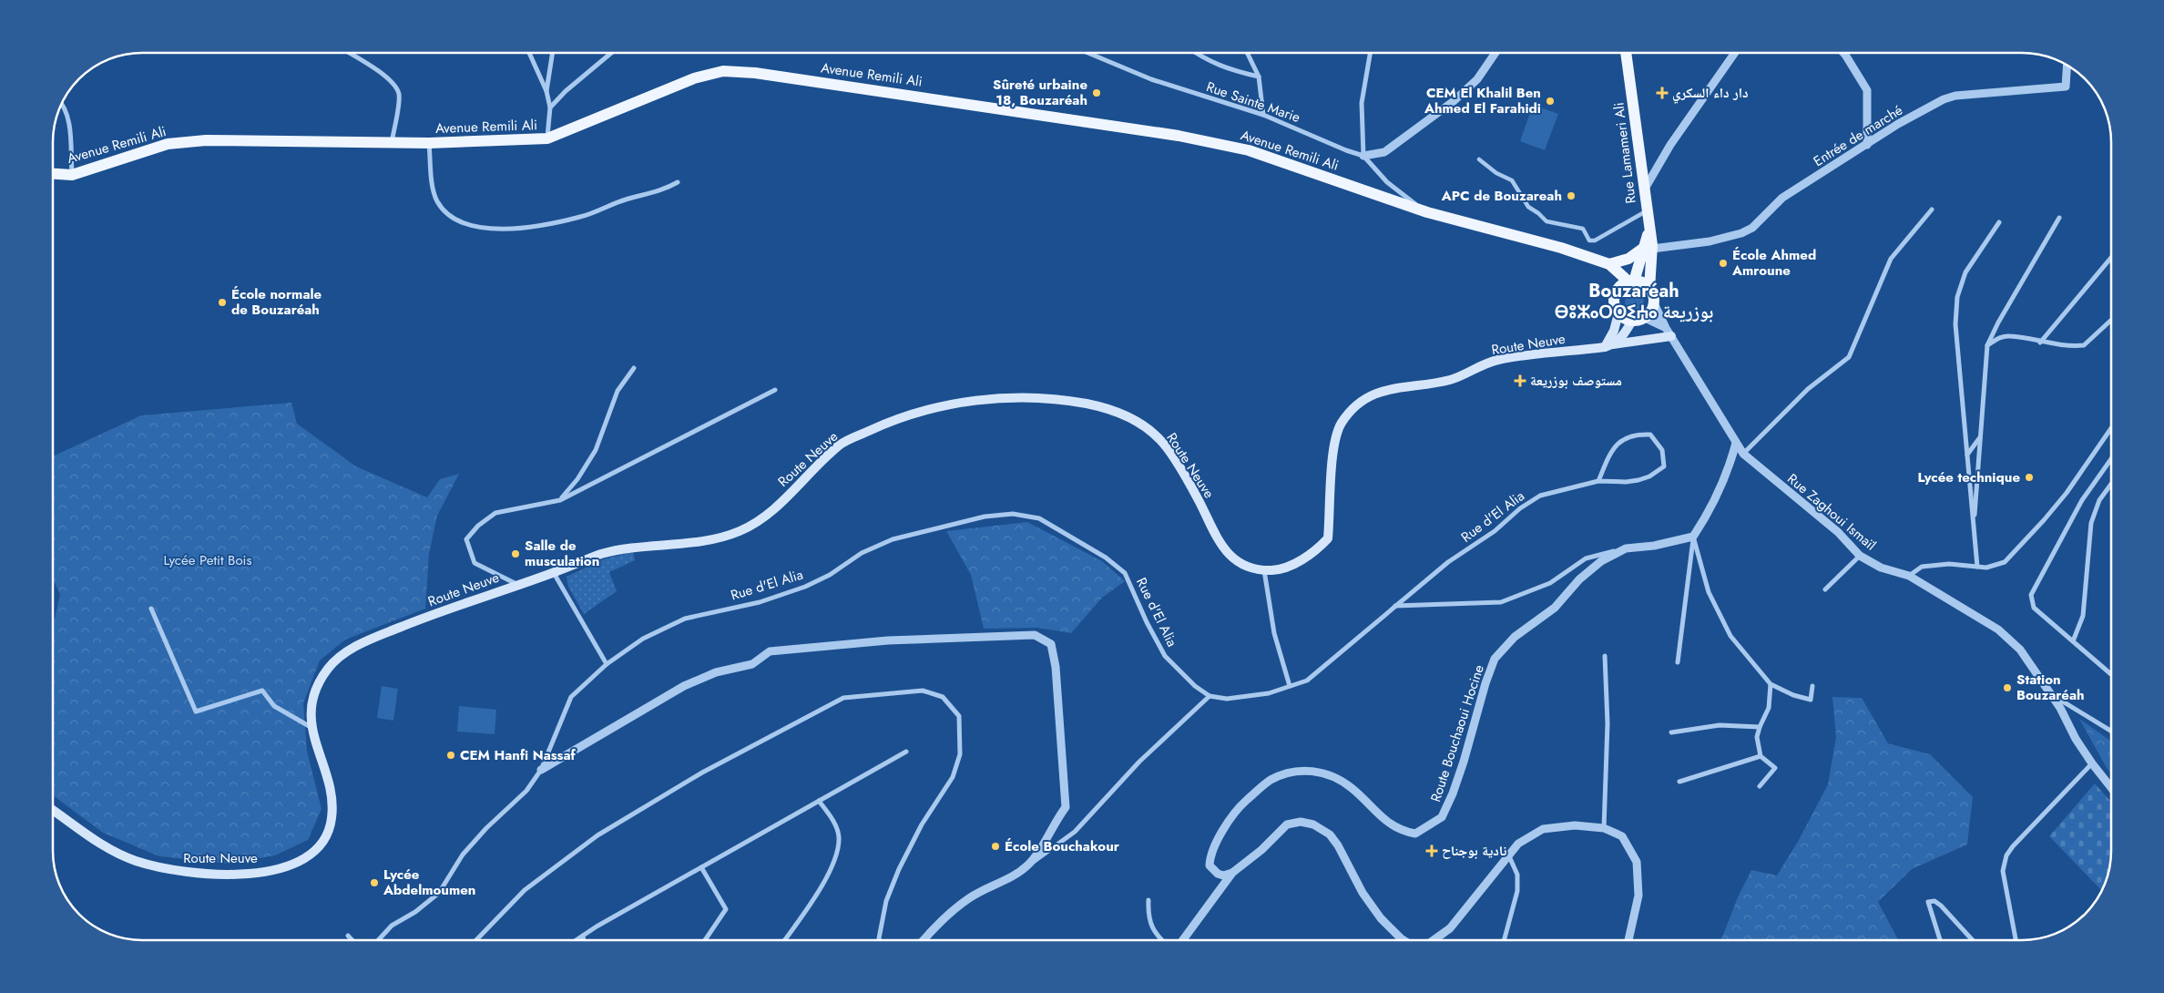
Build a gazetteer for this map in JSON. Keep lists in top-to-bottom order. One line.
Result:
{"streets":{"main road":["Avenue Remili Ali","Rue Lamameri Ali","Route Neuve"],"street":["Rue Sainte Marie","Entrée de marché","Rue Zaghoui Ismaïl","Rue d'El Alia","Route Bouchaoui Hocine"]},"crossings":[["Avenue Remili Ali","Rue Sainte Marie"],["Avenue Remili Ali","Rue Zaghoui Ismaïl"],["Entrée de marché","Rue Lamameri Ali"],["Route Neuve","Rue Zaghoui Ismaïl"]],"districts":["Bouzaréah ⴱⵓⵣⴰⵔⵔⵉⵄⴰ بوزريعة"],"parks":["Lycée Petit Bois"],"places":{"other":["Sûreté urbaine 18, Bouzaréah","CEM El Khalil Ben Ahmed El Farahidi","APC de Bouzareah","École Ahmed Amroune","École normale de Bouzaréah","Lycée technique","Salle de musculation","Station Bouzaréah","CEM Hanfi Nassaf","École Bouchakour","Lycée Abdelmoumen"],"health":["دار داء السكري","مستوصف بوزريعة","نادية بوجناح"]}}
